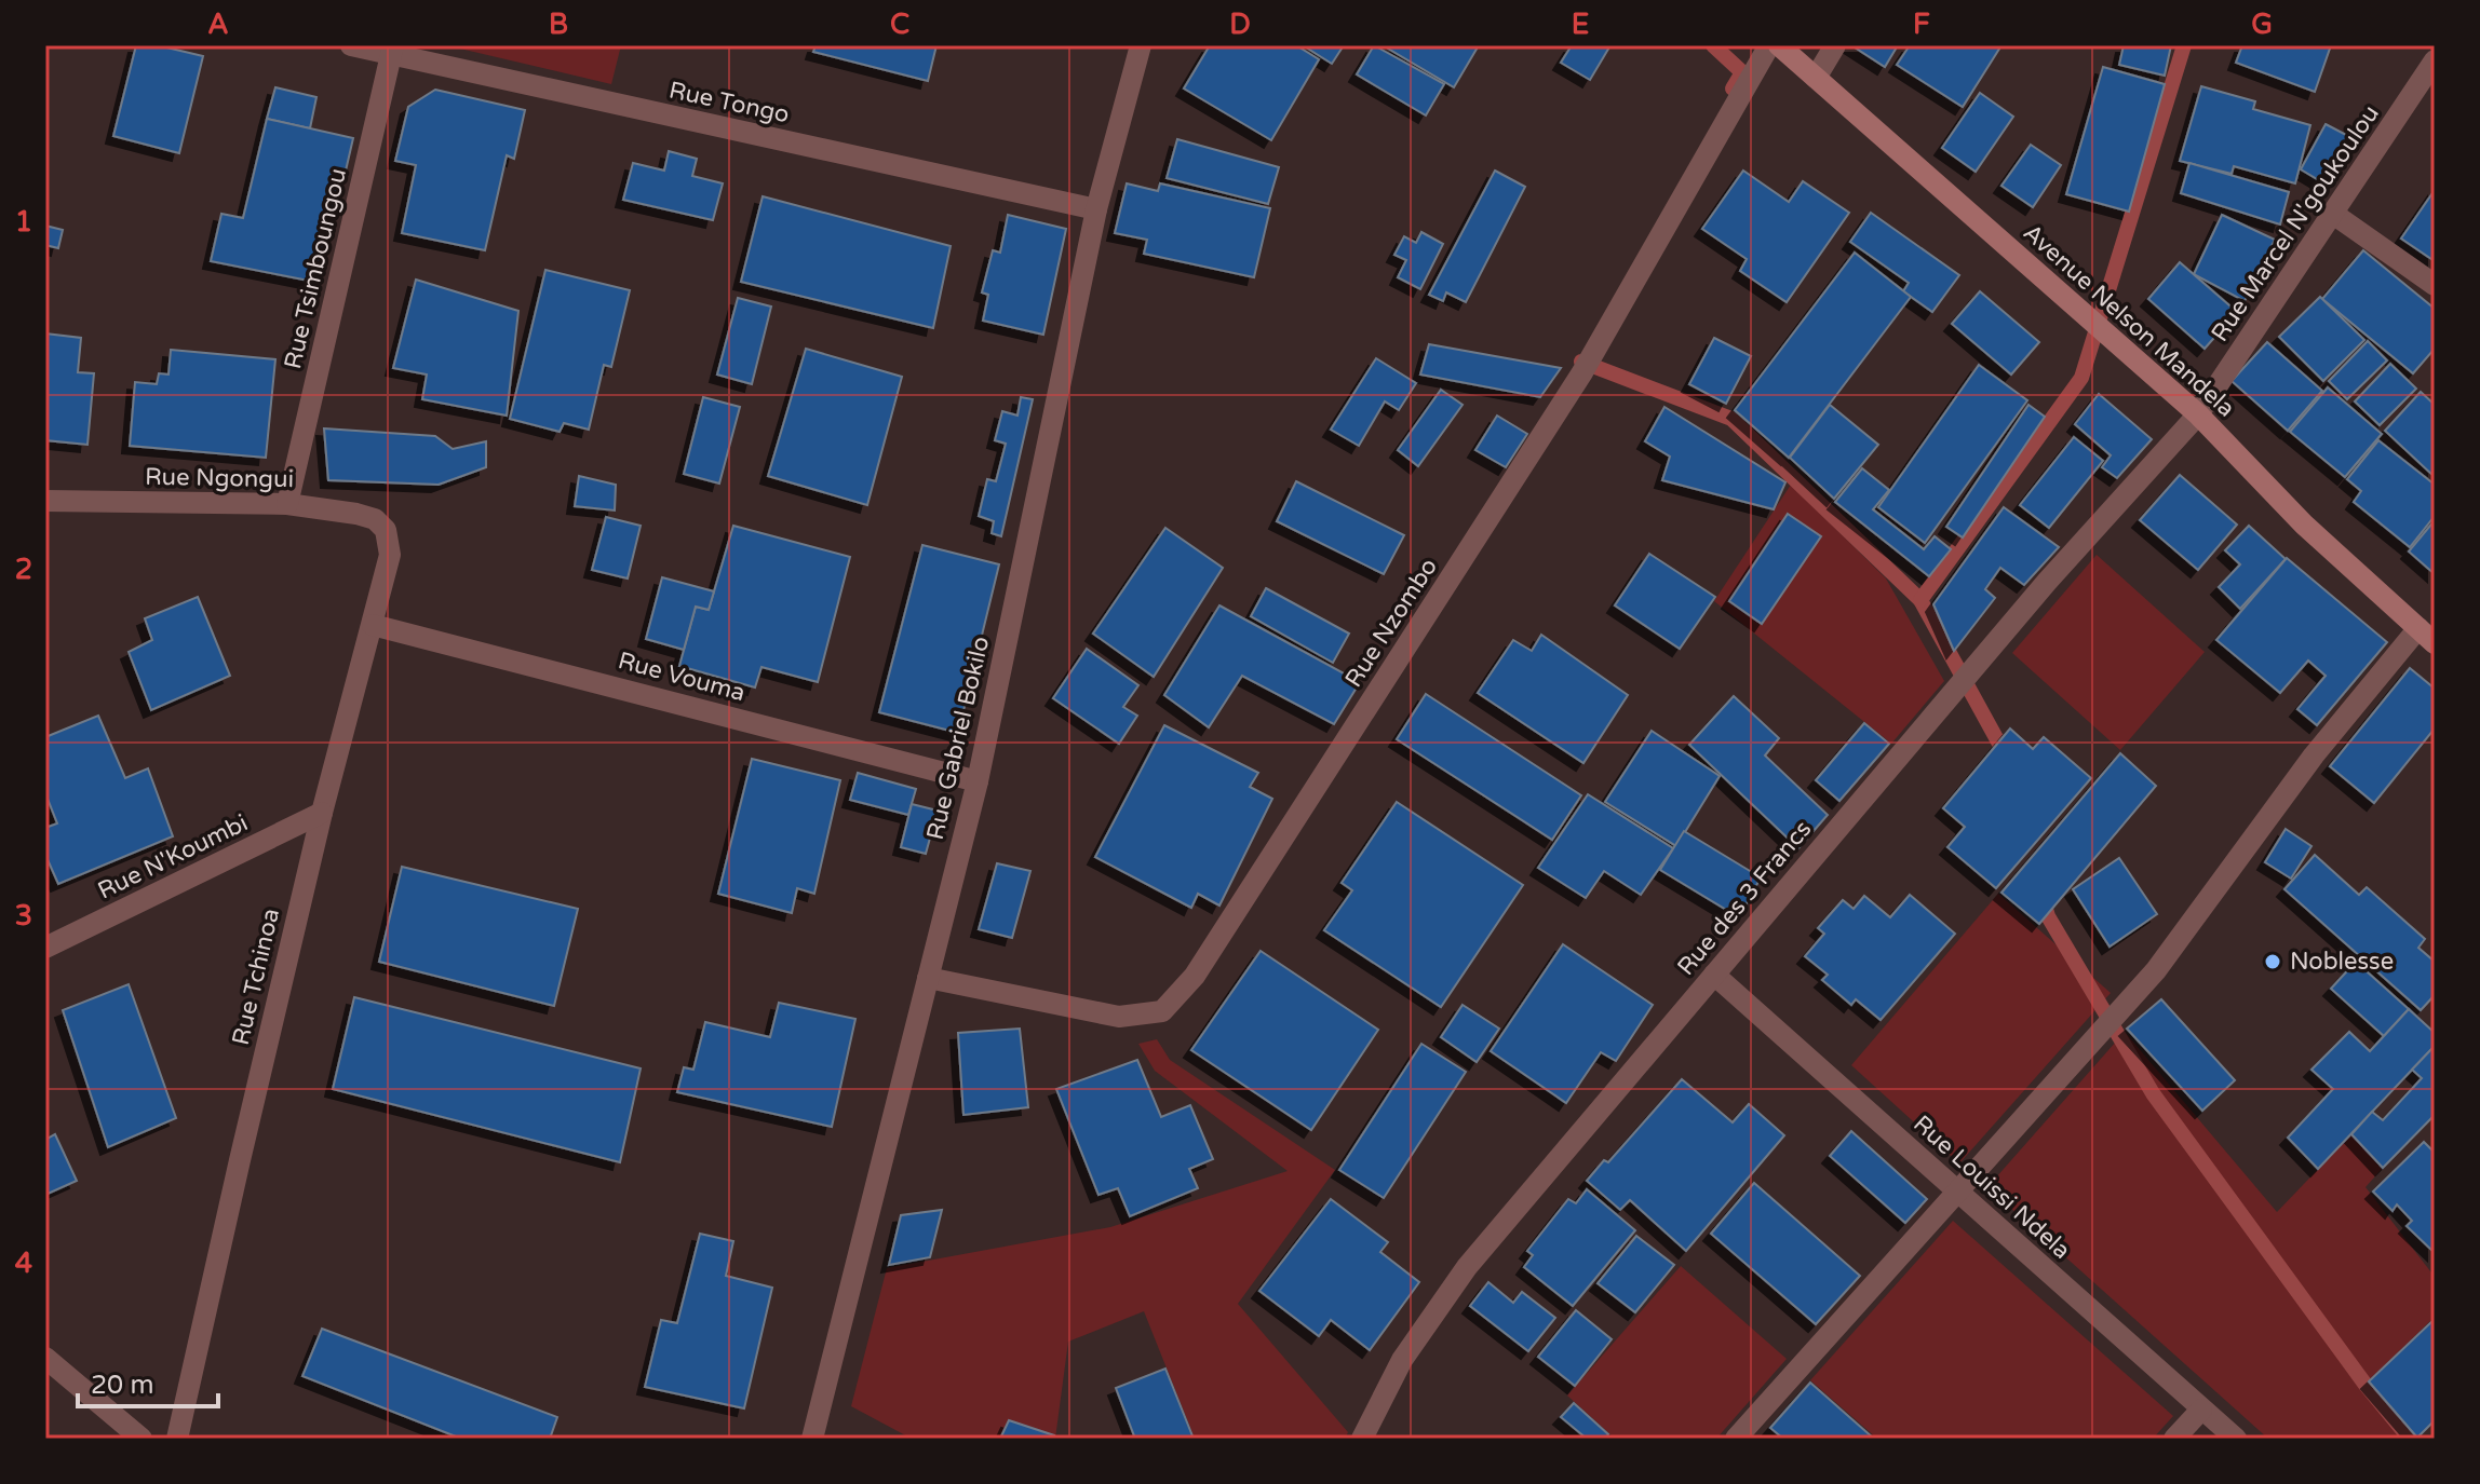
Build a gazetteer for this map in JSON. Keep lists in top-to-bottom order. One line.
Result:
{"streets":{"street":["Rue Tongo","Rue Marcel N'goukoulou","Rue Tsimboungou","Avenue Nelson Mandela","Rue Ngongui","Rue Nzombo","Rue Vouma","Rue Gabriel Bokilo","Rue N'Koumbi","Rue des 3 Francs","Rue Tchinoa","Rue Louissi Ndela"]},"crossings":[["Rue Tongo","Rue Tsimboungou"],["Rue Tongo","Rue Gabriel Bokilo"],["Rue Marcel N'goukoulou","Avenue Nelson Mandela"],["Rue Marcel N'goukoulou","Rue des 3 Francs"],["Rue Tsimboungou","Rue Ngongui"],["Avenue Nelson Mandela","Rue des 3 Francs"],["Rue Ngongui","Rue Tchinoa"],["Rue Nzombo","Rue Gabriel Bokilo"],["Rue Vouma","Rue Gabriel Bokilo"],["Rue Vouma","Rue Tchinoa"],["Rue N'Koumbi","Rue Tchinoa"],["Rue des 3 Francs","Rue Louissi Ndela"]],"places":["Noblesse"],"scale_bar":"20 m","grid":{"columns":["A","B","C","D","E","F","G"],"rows":["1","2","3","4"]}}
